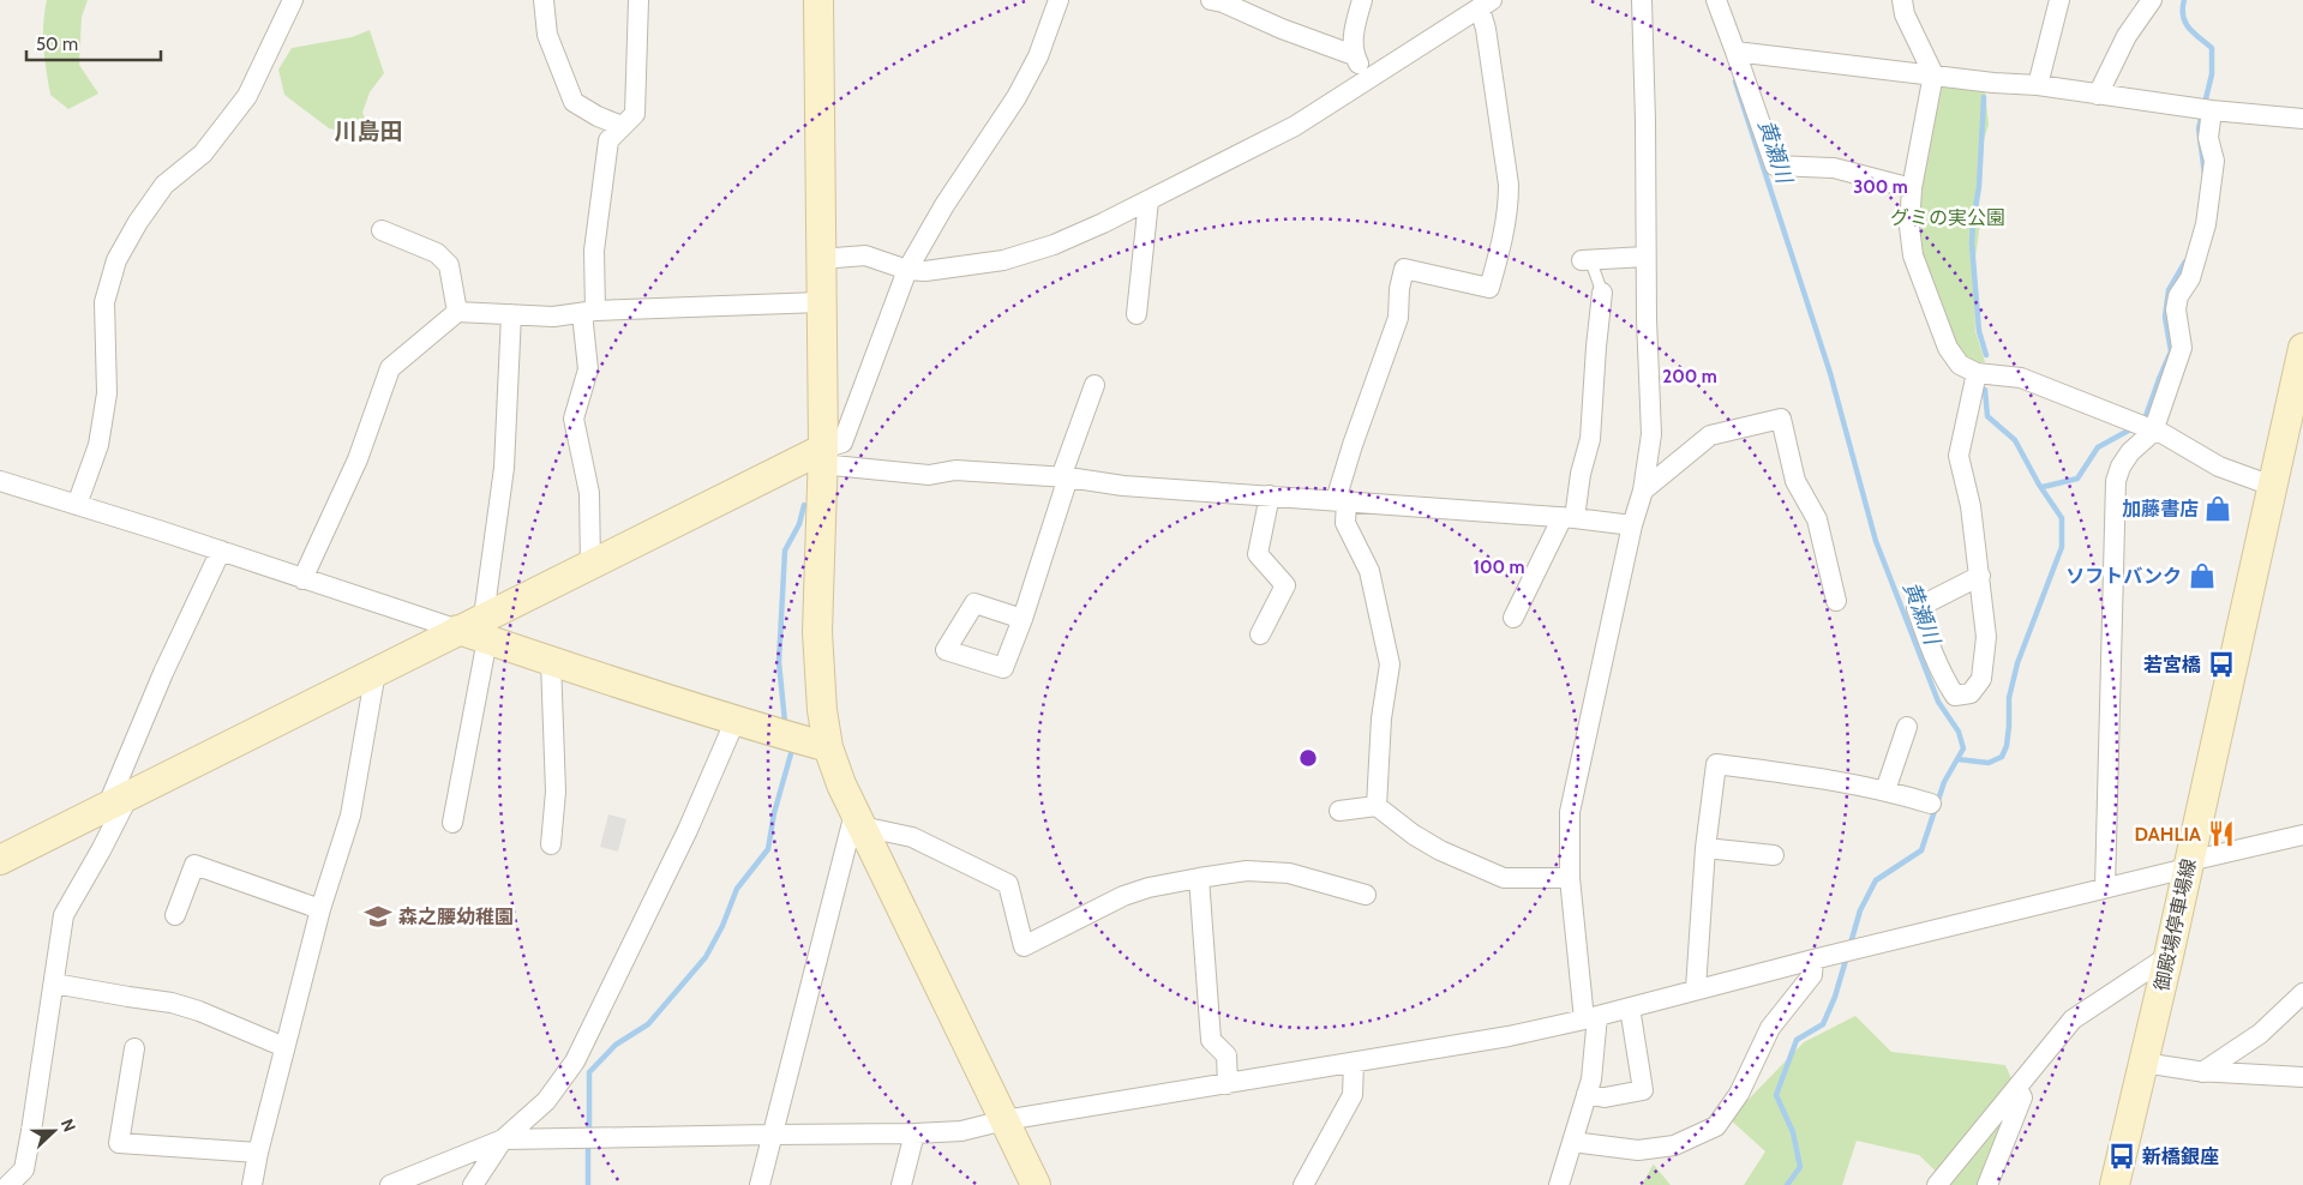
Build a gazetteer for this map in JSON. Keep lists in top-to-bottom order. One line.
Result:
{"streets":{"street":["御殿場停車場線"]},"districts":["川島田"],"water":["黄瀬川"],"parks":["グミの実公園"],"places":{"shop":["加藤書店","ソフトバンク"],"bus stop":["若宮橋","新橋銀座"],"restaurant":["DAHLIA"],"school or university":["森之腰幼稚園"]},"scale_bar":"50 m","north":"right","rings":["300 m","200 m","100 m"]}
